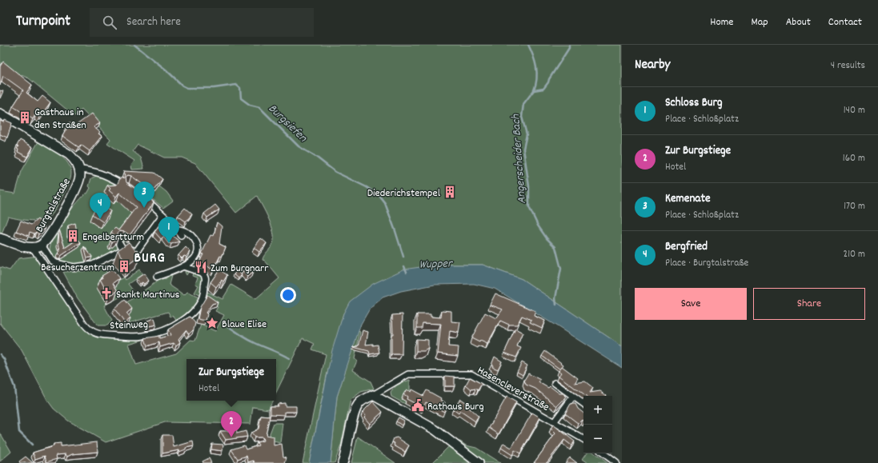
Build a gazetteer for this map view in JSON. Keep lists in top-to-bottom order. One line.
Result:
{"streets":{"main road":["Burgtalstraße"],"street":["Steinweg","Hasencleverstraße"]},"crossings":[["Burgtalstraße","Steinweg"]],"districts":["BURG"],"water":["Burgsiefen","Angerscheider Bach","Wupper"],"places":{"building":["Gasthaus in den Straßen","Diederichstempel","Engelbertturm","Besucherzentrum"],"restaurant":["Zum Burgnarr"],"church":["Sankt Martinus"],"place":["Blaue Elise"],"public building":["Rathaus Burg"]},"page":{"header":"Turnpoint","search":"Search here","nav":["Home","Map","About","Contact"],"heading":["Nearby","4 results"],"list":[{"mark":"1","name":"Schloss Burg","note":"Place · Schloßplatz","value":"140 m"},{"mark":"2","name":"Zur Burgstiege","note":"Hotel","value":"160 m"},{"mark":"3","name":"Kemenate","note":"Place · Schloßplatz","value":"170 m"},{"mark":"4","name":"Bergfried","note":"Place · Burgtalstraße","value":"210 m"}],"pins":["3","4","1","2"],"buttons":["Save","Share"],"popup":["Zur Burgstiege","Hotel"],"map_buttons":["+","−"]}}
